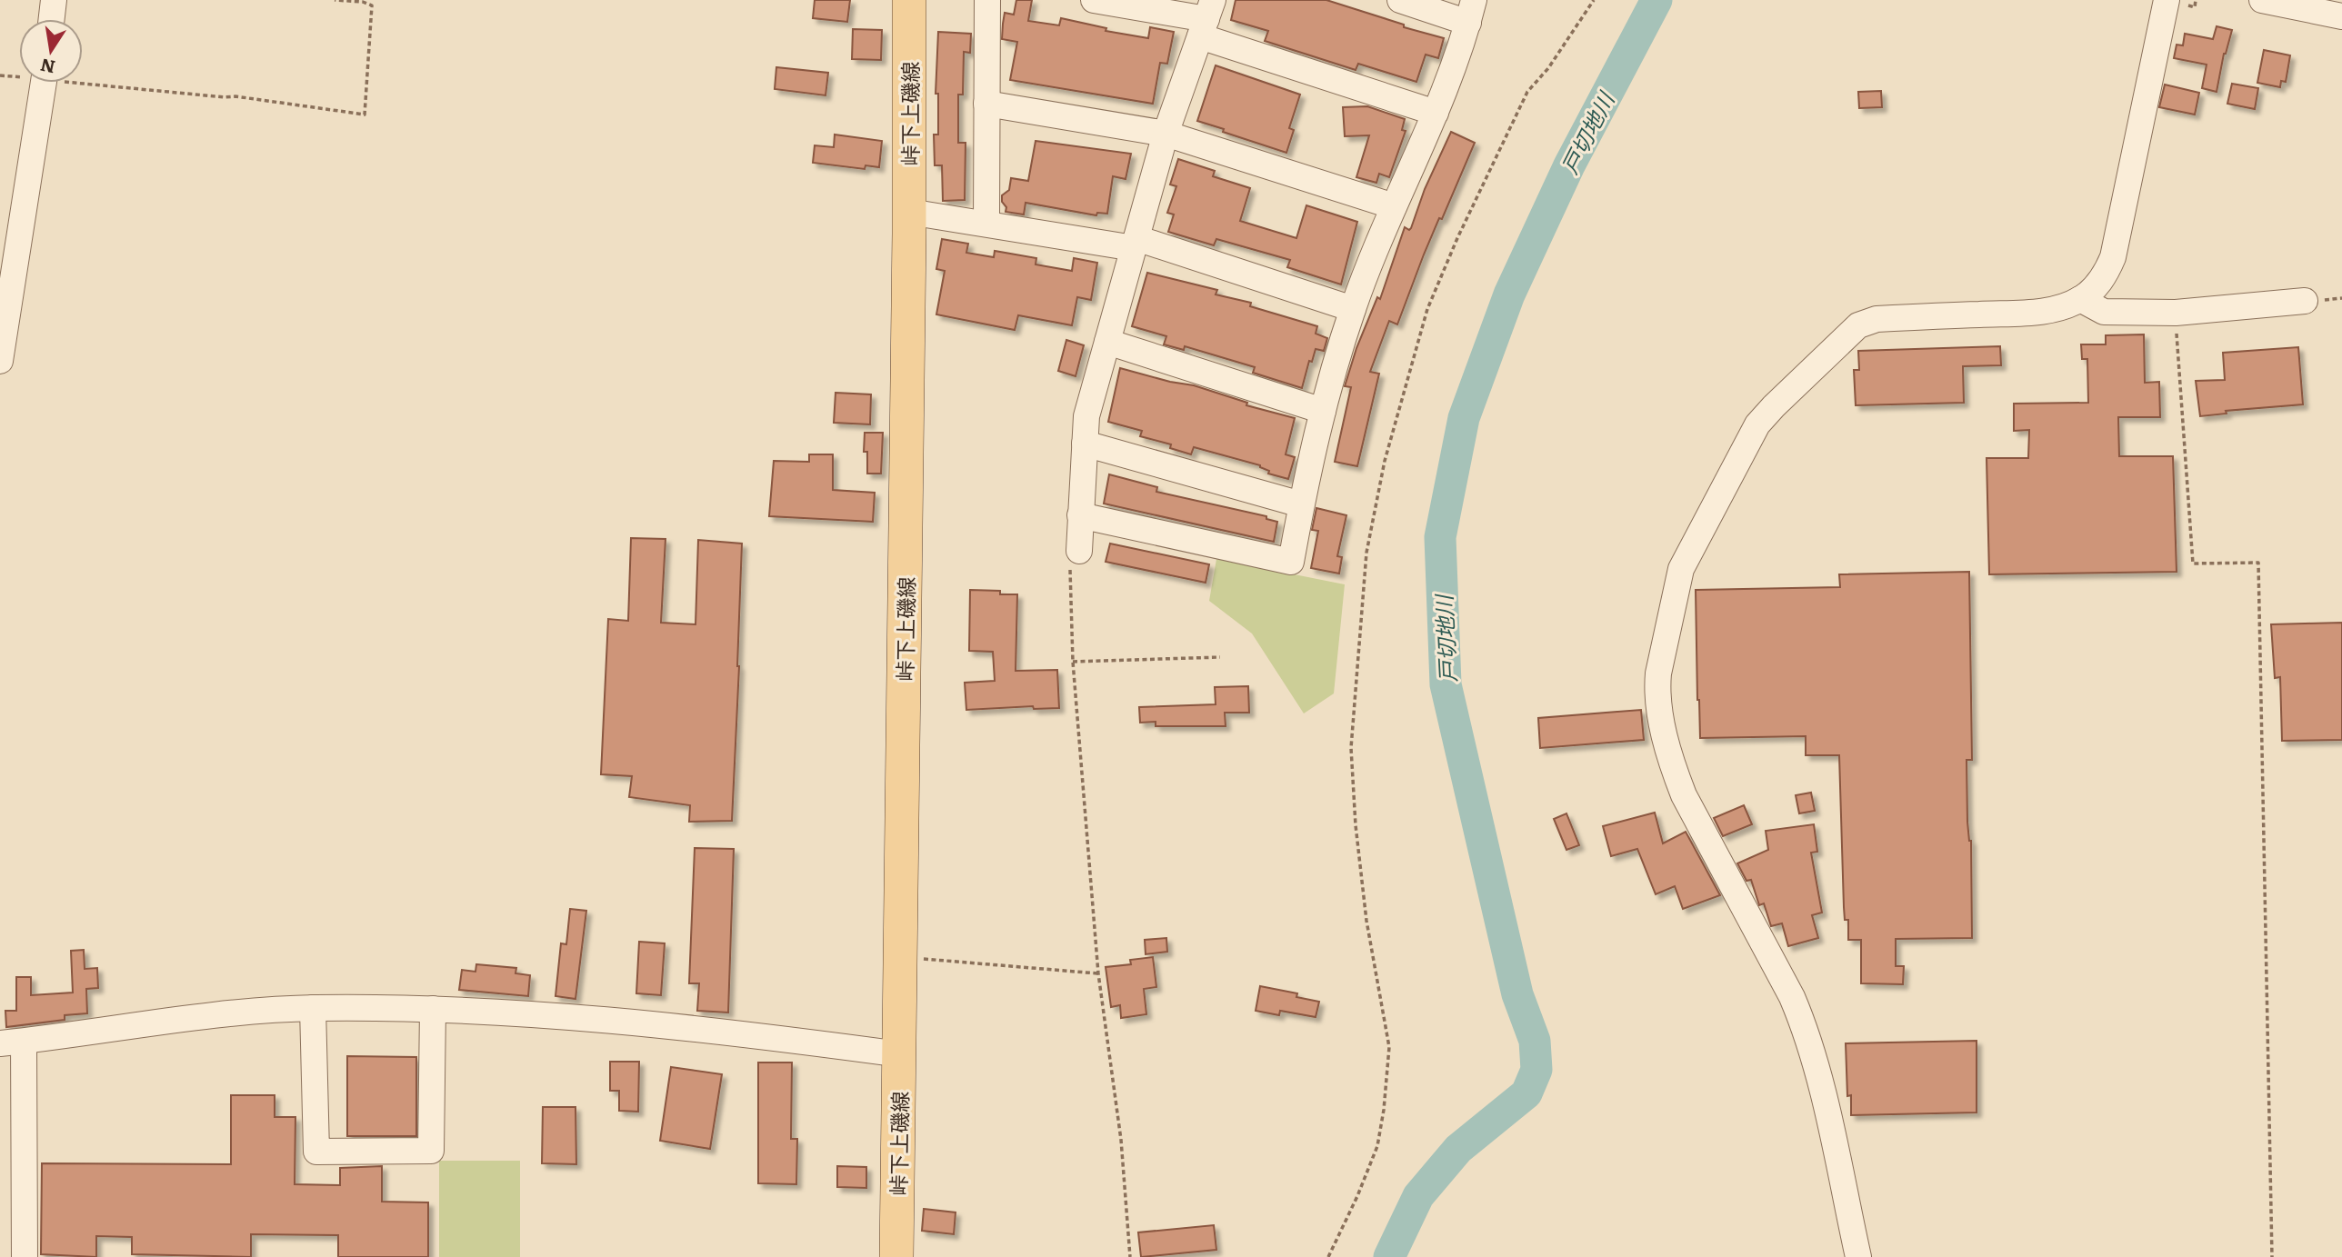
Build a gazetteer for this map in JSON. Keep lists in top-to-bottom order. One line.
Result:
{"streets":{"main road":["峠下上磯線"]},"water":["戸切地川"],"north":"bottom"}
